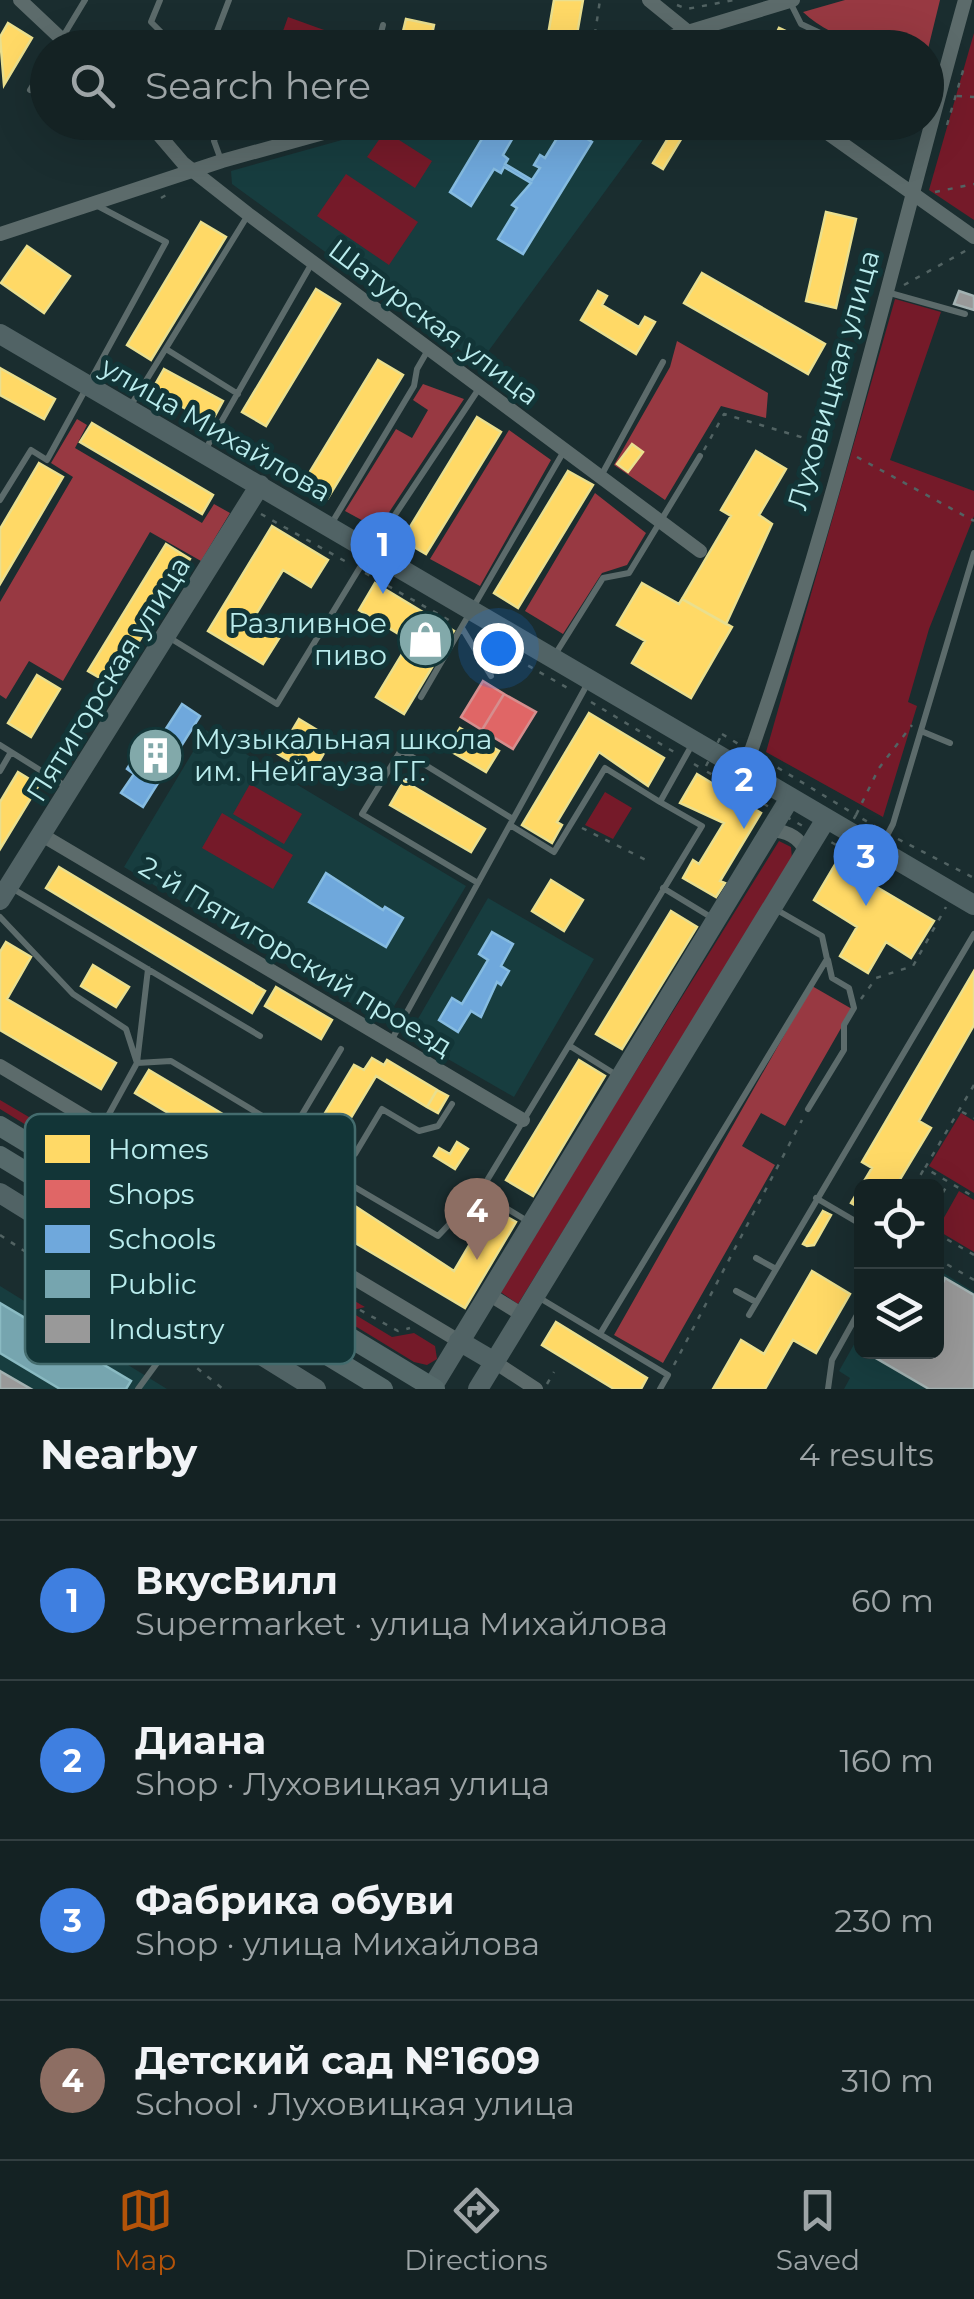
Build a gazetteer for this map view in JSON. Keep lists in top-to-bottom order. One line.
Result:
{"streets":{"street":["Шатурская улица","Луховицкая улица","улица Михайлова","Пятигорская улица","2-й Пятигорский проезд"]},"crossings":[["Луховицкая улица","улица Михайлова"],["улица Михайлова","Пятигорская улица"],["Пятигорская улица","2-й Пятигорский проезд"]],"places":{"shop":["Разливное пиво"],"building":["Музыкальная школа им. Нейгауза Г.Г."]},"legend":["Homes","Shops","Schools","Public","Industry"],"page":{"search":"Search here","pins":["1","2","3","4"],"heading":["Nearby","4 results"],"list":[{"mark":"1","name":"ВкусВилл","note":"Supermarket · улица Михайлова","value":"60 m"},{"mark":"2","name":"Диана","note":"Shop · Луховицкая улица","value":"160 m"},{"mark":"3","name":"Фабрика обуви","note":"Shop · улица Михайлова","value":"230 m"},{"mark":"4","name":"Детский сад №1609","note":"School · Луховицкая улица","value":"310 m"}],"nav":["Map","Directions","Saved"]}}
